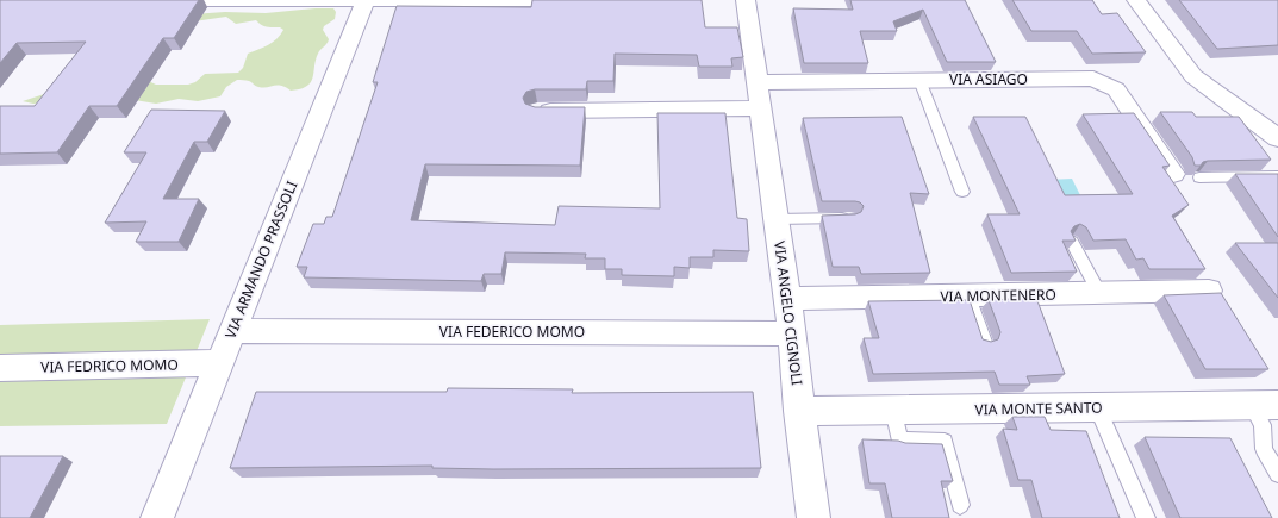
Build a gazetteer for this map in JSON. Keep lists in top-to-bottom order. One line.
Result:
{"streets":{"street":["VIA ASIAGO","VIA ARMANDO PRASSOLI","VIA MONTENERO","VIA ANGELO CIGNOLI","VIA FEDERICO MOMO","VIA FEDRICO MOMO","VIA MONTE SANTO"]},"crossings":[["VIA ASIAGO","VIA ANGELO CIGNOLI"],["VIA ARMANDO PRASSOLI","VIA FEDERICO MOMO"],["VIA ARMANDO PRASSOLI","VIA FEDRICO MOMO"],["VIA MONTENERO","VIA ANGELO CIGNOLI"],["VIA ANGELO CIGNOLI","VIA FEDERICO MOMO"],["VIA ANGELO CIGNOLI","VIA MONTE SANTO"]]}
